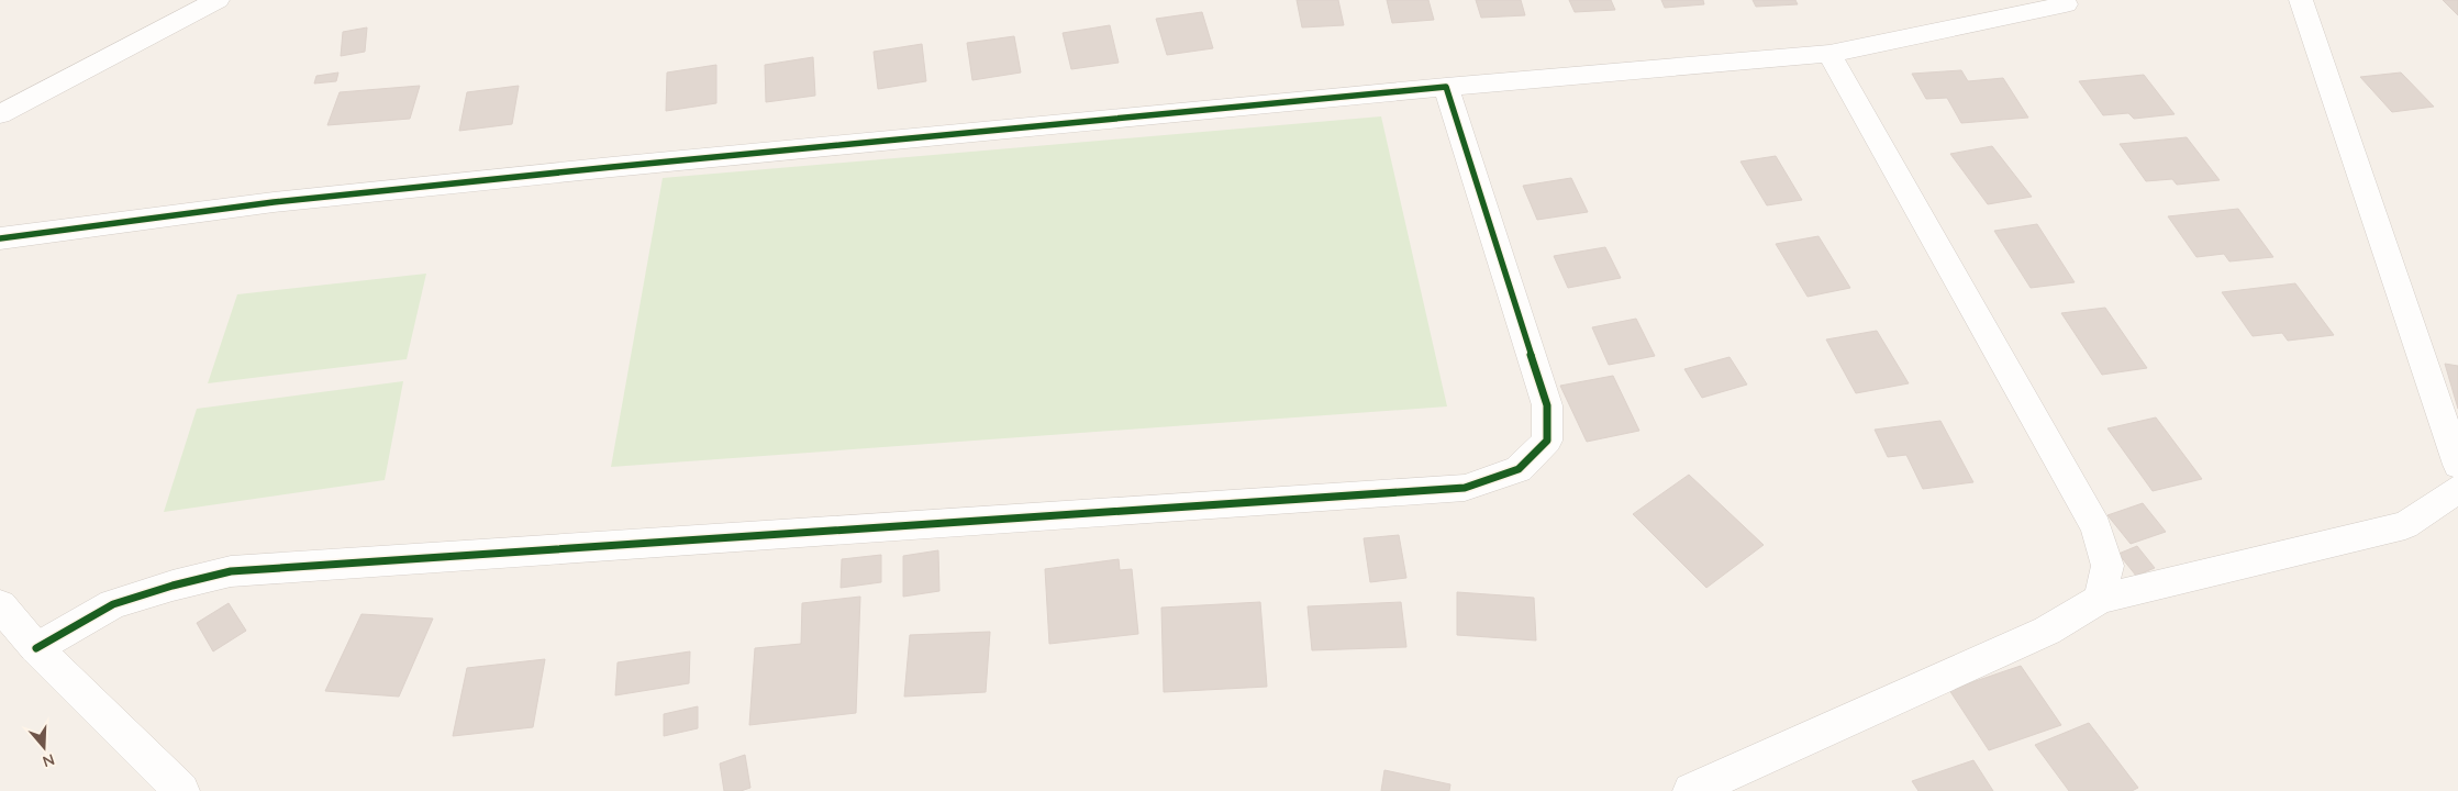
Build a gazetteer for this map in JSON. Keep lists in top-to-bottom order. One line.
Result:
{"north":"bottom"}
